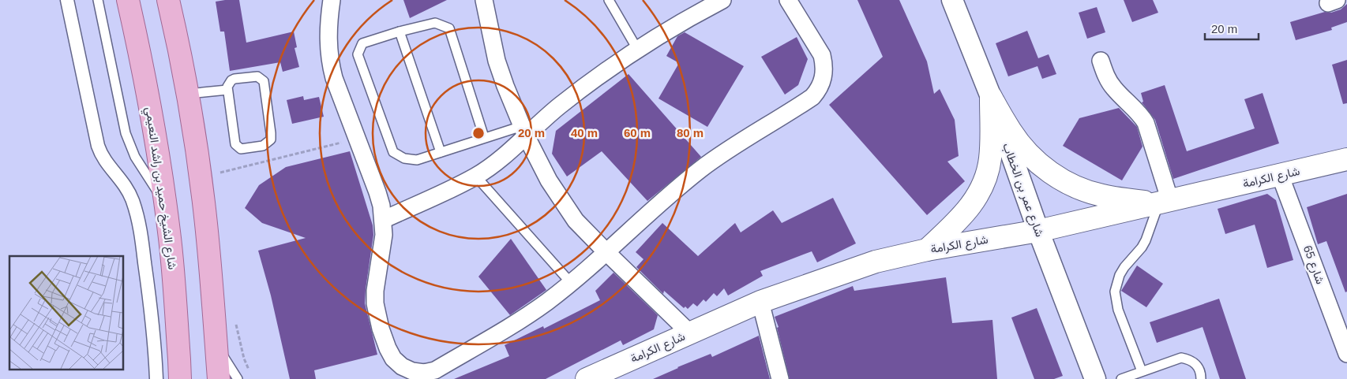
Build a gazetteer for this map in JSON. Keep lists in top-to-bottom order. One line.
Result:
{"streets":{"main road":["شارع الكرامة","شارع الشيخ حميد بن راشد النعيمي"],"street":["شارع عمر بن الخطاب","شارع 65"]},"crossings":[["شارع الكرامة","شارع عمر بن الخطاب"],["شارع الكرامة","شارع 65"]],"scale_bar":"20 m","rings":["20 m","40 m","60 m","80 m"]}
